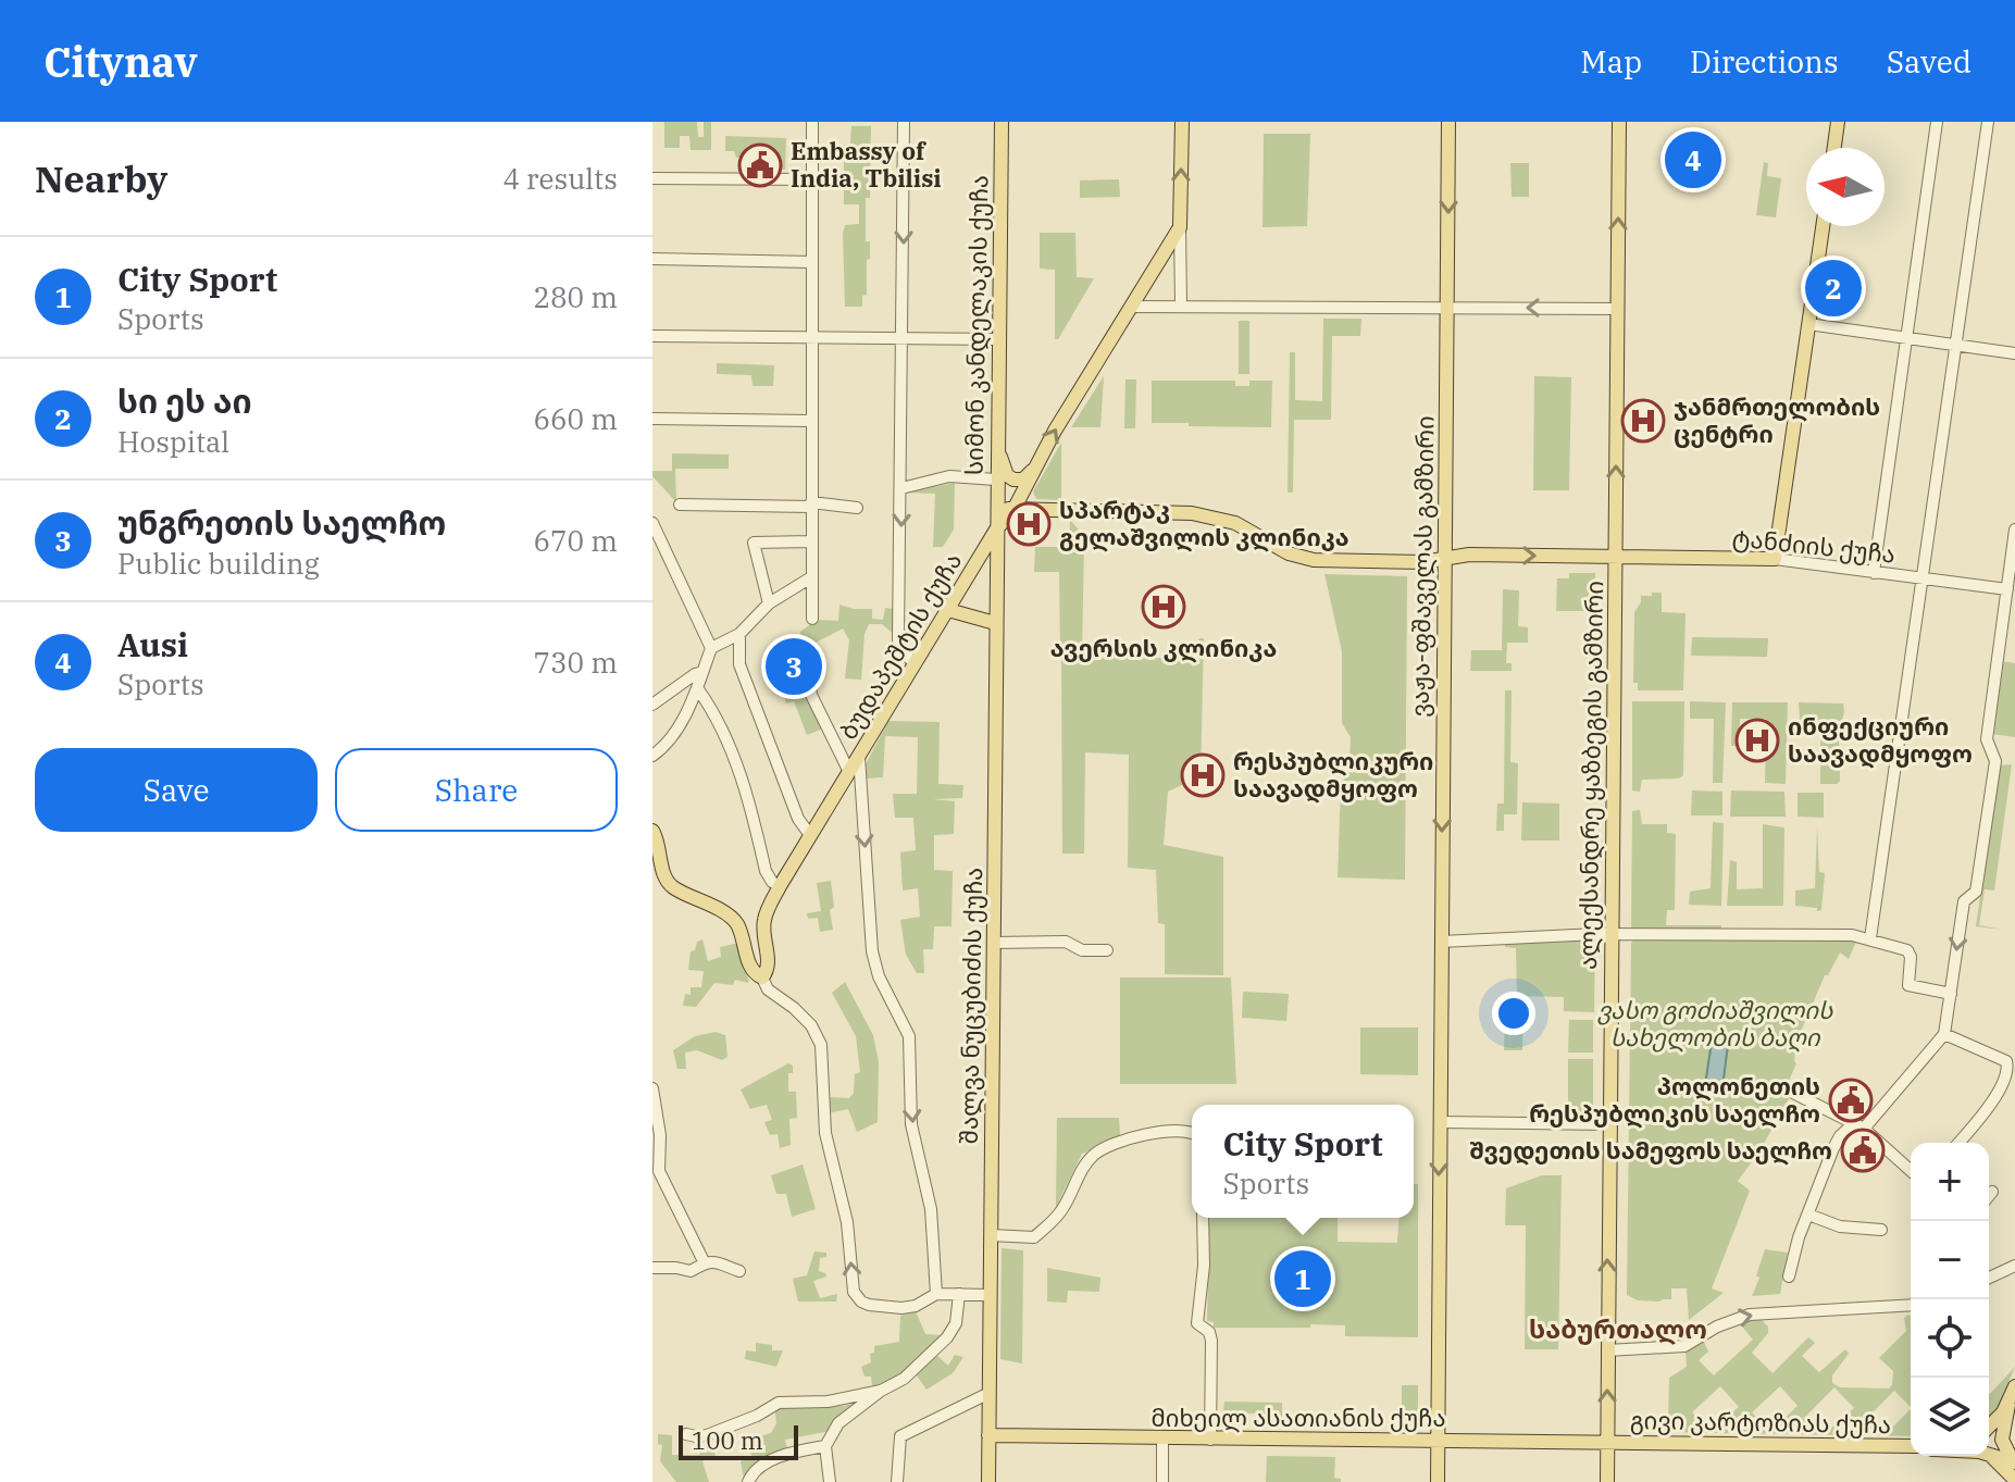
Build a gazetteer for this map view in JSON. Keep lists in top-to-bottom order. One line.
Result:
{"streets":{"main road":["სიმონ კანდელაკის ქუჩა","ტანძიის ქუჩა","ვაჟა-ფშაველას გამზირი","ბუდაპეშტის ქუჩა","ალექსანდრე ყაზბეგის გამზირი","შალვა ნუცუბიძის ქუჩა","მიხეილ ასათიანის ქუჩა","გივი კარტოზიას ქუჩა"]},"crossings":[["სიმონ კანდელაკის ქუჩა","ტანძიის ქუჩა"],["სიმონ კანდელაკის ქუჩა","ბუდაპეშტის ქუჩა"],["სიმონ კანდელაკის ქუჩა","შალვა ნუცუბიძის ქუჩა"],["ტანძიის ქუჩა","ვაჟა-ფშაველას გამზირი"],["ტანძიის ქუჩა","ბუდაპეშტის ქუჩა"],["ტანძიის ქუჩა","ალექსანდრე ყაზბეგის გამზირი"],["ვაჟა-ფშაველას გამზირი","მიხეილ ასათიანის ქუჩა"],["ბუდაპეშტის ქუჩა","შალვა ნუცუბიძის ქუჩა"],["ალექსანდრე ყაზბეგის გამზირი","მიხეილ ასათიანის ქუჩა"],["ალექსანდრე ყაზბეგის გამზირი","გივი კარტოზიას ქუჩა"],["შალვა ნუცუბიძის ქუჩა","მიხეილ ასათიანის ქუჩა"],["მიხეილ ასათიანის ქუჩა","გივი კარტოზიას ქუჩა"]],"one_way":["ვაჟა-ფშაველას გამზირი","ალექსანდრე ყაზბეგის გამზირი"],"districts":["საბურთალო"],"parks":["ვასო გოძიაშვილის სახელობის ბაღი"],"places":{"public building":["Embassy of India, Tbilisi","პოლონეთის რესპუბლიკის საელჩო","შვედეთის სამეფოს საელჩო"],"hospital":["ჯანმრთელობის ცენტრი","სპარტაკ გელაშვილის კლინიკა","ავერსის კლინიკა","ინფექციური საავადმყოფო","რესპუბლიკური საავადმყოფო"]},"scale_bar":"100 m","north":"left","page":{"header":"Citynav","nav":["Map","Directions","Saved"],"heading":["Nearby","4 results"],"pins":["4","2","3","1"],"list":[{"mark":"1","name":"City Sport","note":"Sports","value":"280 m"},{"mark":"2","name":"სი ეს აი","note":"Hospital","value":"660 m"},{"mark":"3","name":"უნგრეთის საელჩო","note":"Public building","value":"670 m"},{"mark":"4","name":"Ausi","note":"Sports","value":"730 m"}],"buttons":["Save","Share"],"popup":["City Sport","Sports"],"map_buttons":["+","−"],"scale":"100 m"}}
